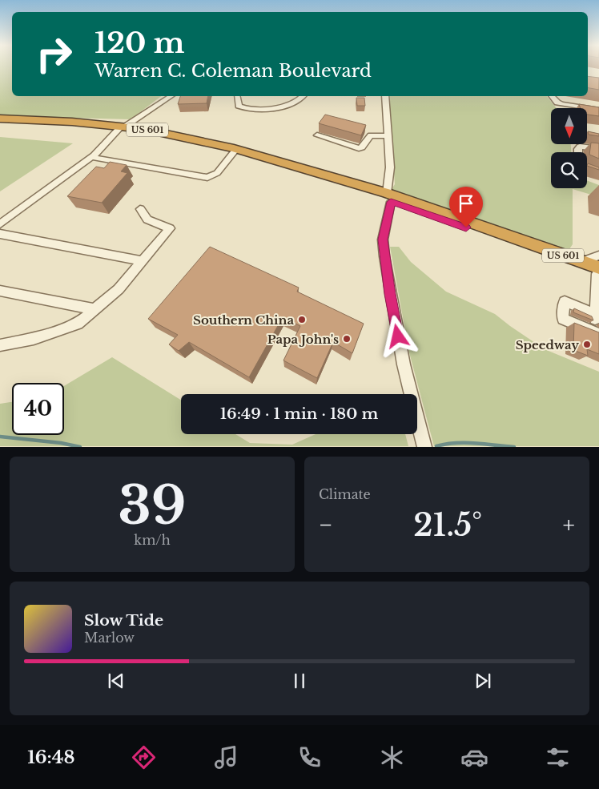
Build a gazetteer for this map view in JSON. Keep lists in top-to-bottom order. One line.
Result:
{"streets":{"highway":["US 601"]},"places":["Southern China","Papa John's","Speedway"],"north":"bottom","page":{"turn":["120 m","Warren C. Coleman Boulevard"],"limit":"40","trip":"16:49 · 1 min · 180 m","tile":[["39","km/h"],"Climate"],"heat":["−","21.5°","+"],"song":["Slow Tide","Marlow"],"tabs":"16:48"}}
